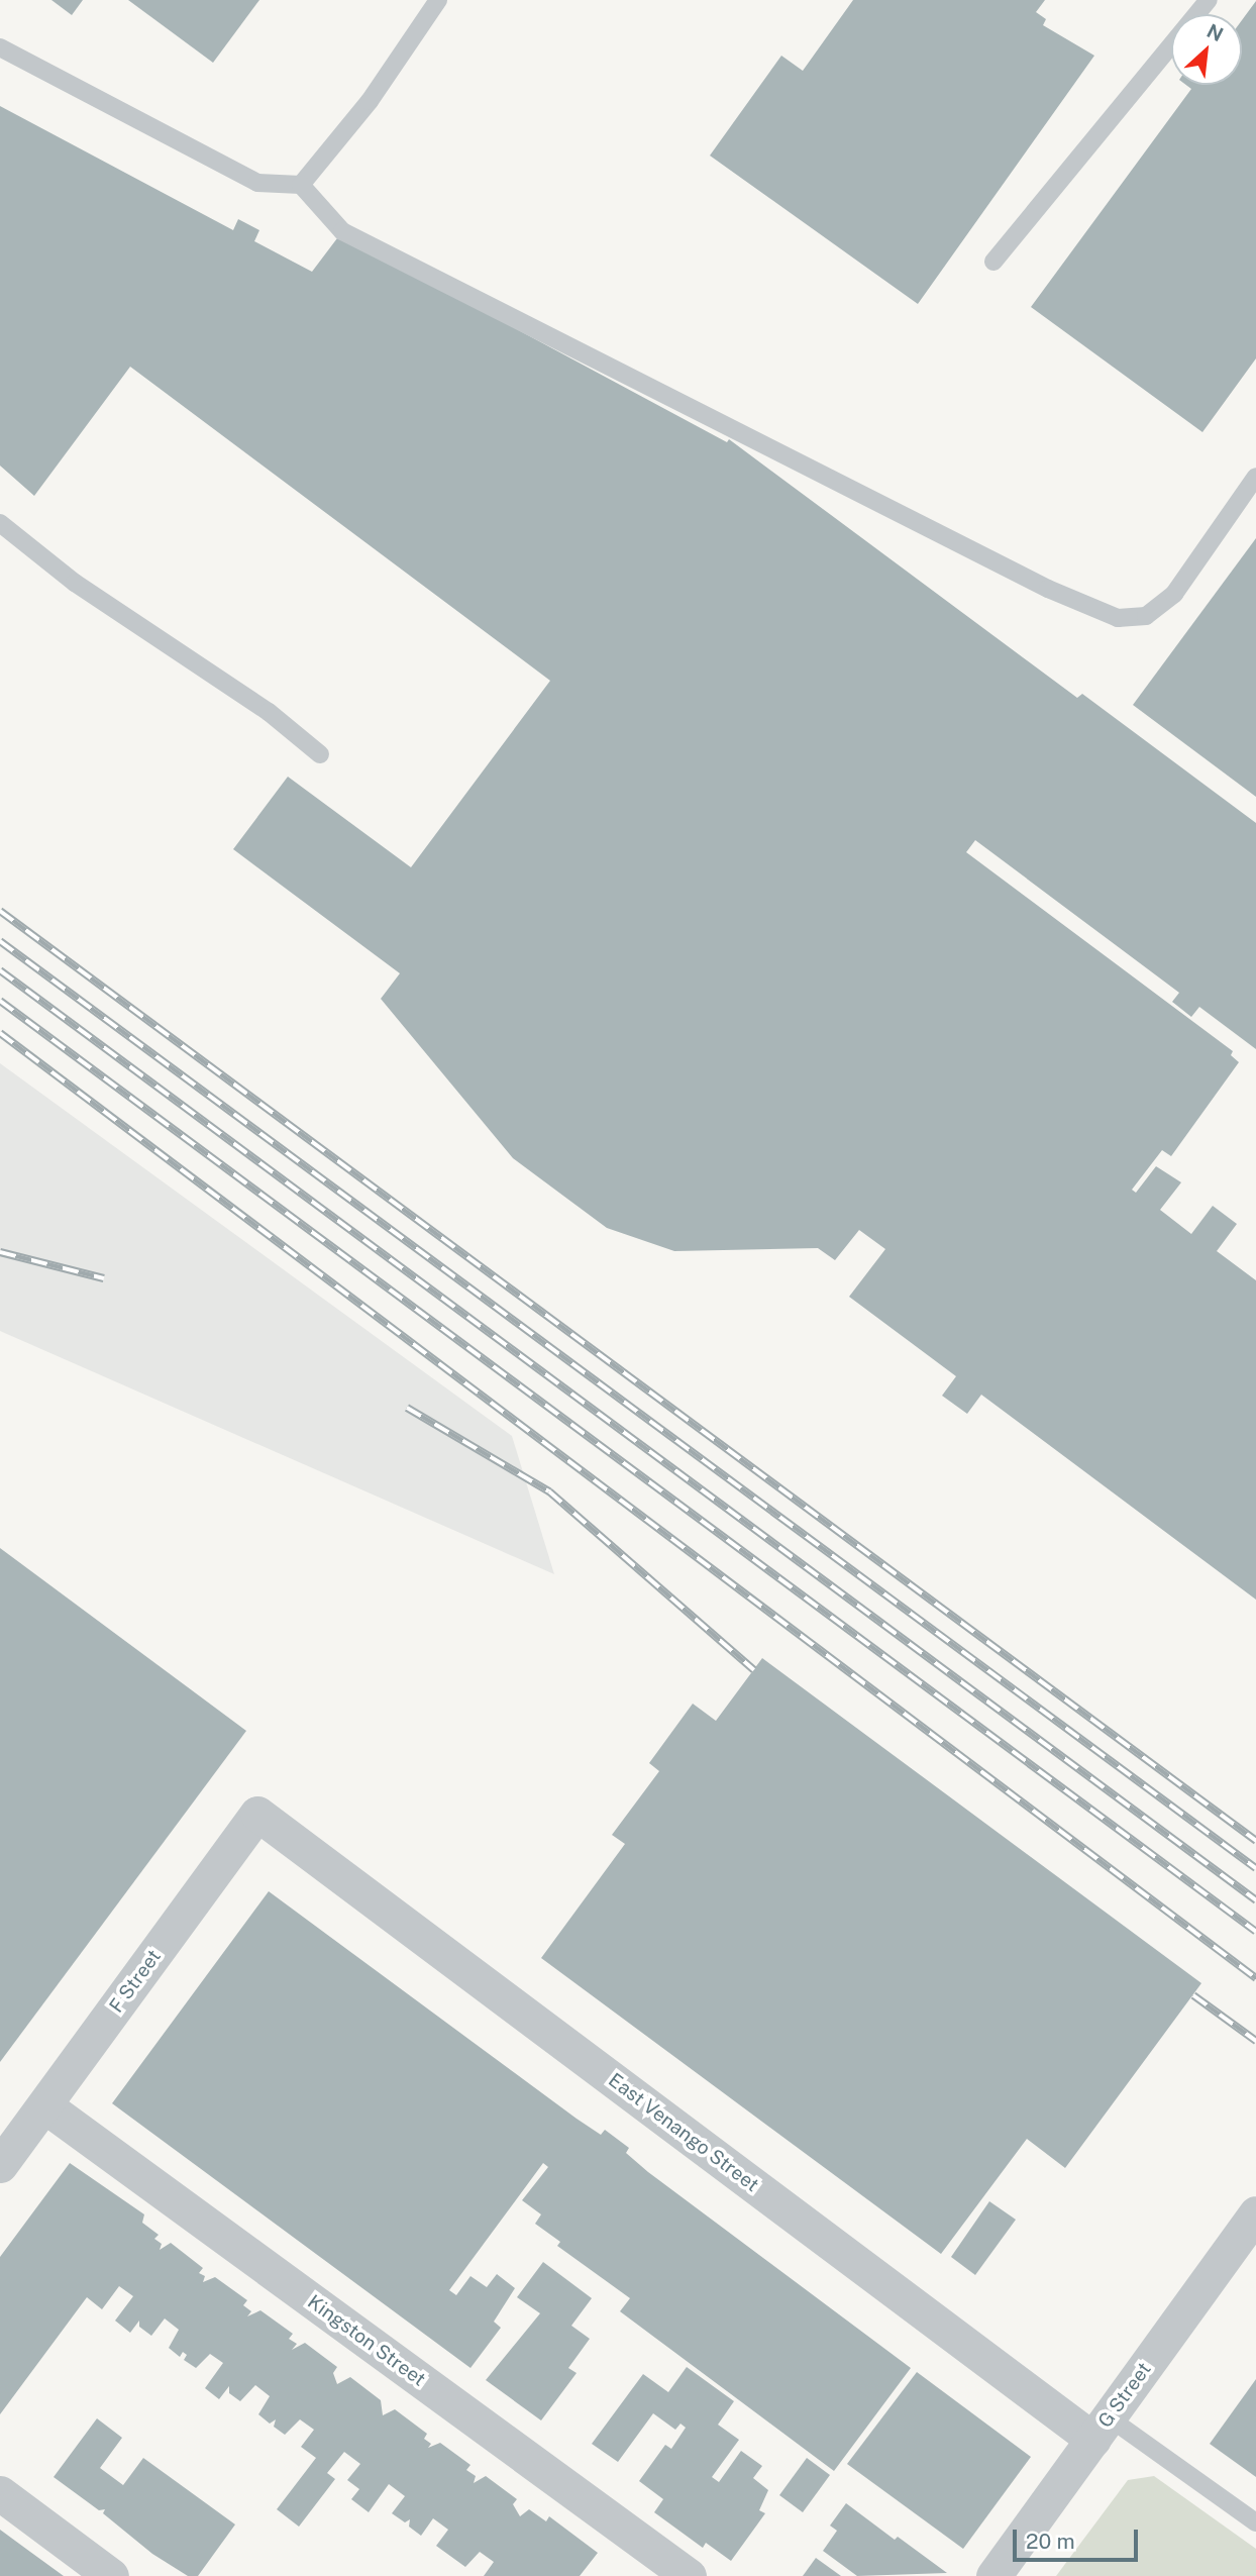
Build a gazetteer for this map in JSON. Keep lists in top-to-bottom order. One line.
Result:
{"streets":{"street":["F Street","East Venango Street","Kingston Street","G Street"]},"crossings":[["F Street","East Venango Street"],["F Street","Kingston Street"],["East Venango Street","G Street"]],"scale_bar":"20 m","north":"top right"}
